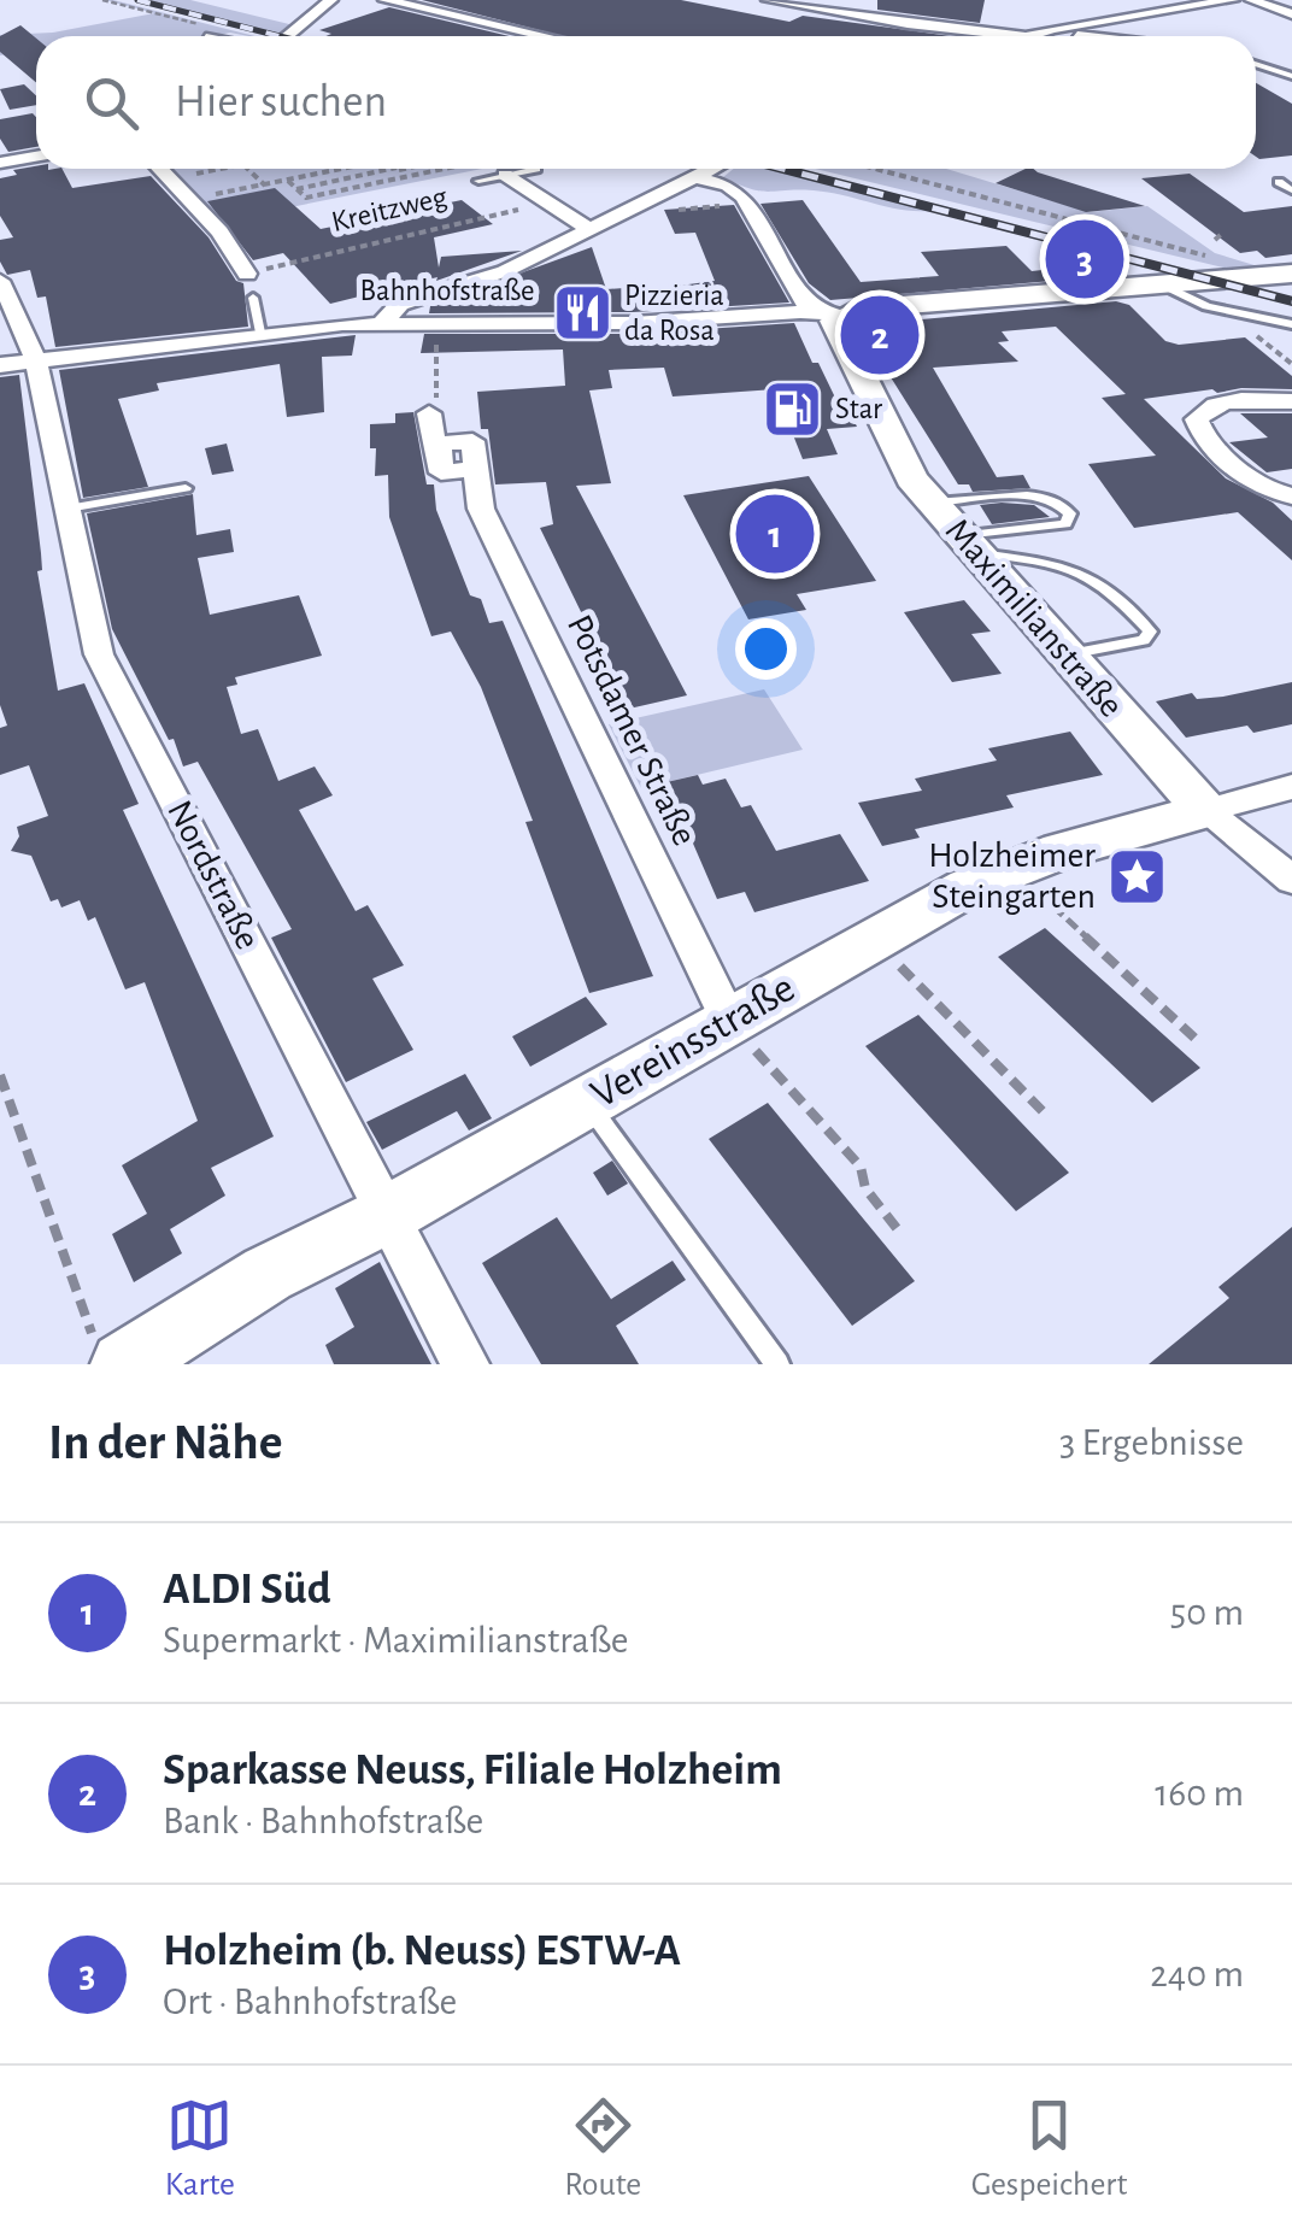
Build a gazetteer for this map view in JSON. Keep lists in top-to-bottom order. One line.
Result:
{"streets":{"main road":["Bahnhofstraße","Maximilianstraße","Vereinsstraße"],"street":["Potsdamer Straße","Nordstraße"],"path":["Kreitzweg"]},"crossings":[["Bahnhofstraße","Maximilianstraße"],["Bahnhofstraße","Nordstraße"],["Maximilianstraße","Vereinsstraße"],["Potsdamer Straße","Vereinsstraße"],["Nordstraße","Vereinsstraße"]],"places":{"restaurant":["Pizzieria da Rosa"],"fuel station":["Star"],"place":["Holzheimer Steingarten"]},"page":{"search":"Hier suchen","pins":["3","2","1"],"heading":["In der Nähe","3 Ergebnisse"],"list":[{"mark":"1","name":"ALDI Süd","note":"Supermarkt · Maximilianstraße","value":"50 m"},{"mark":"2","name":"Sparkasse Neuss, Filiale Holzheim","note":"Bank · Bahnhofstraße","value":"160 m"},{"mark":"3","name":"Holzheim (b. Neuss) ESTW-A","note":"Ort · Bahnhofstraße","value":"240 m"}],"nav":["Karte","Route","Gespeichert"]}}
